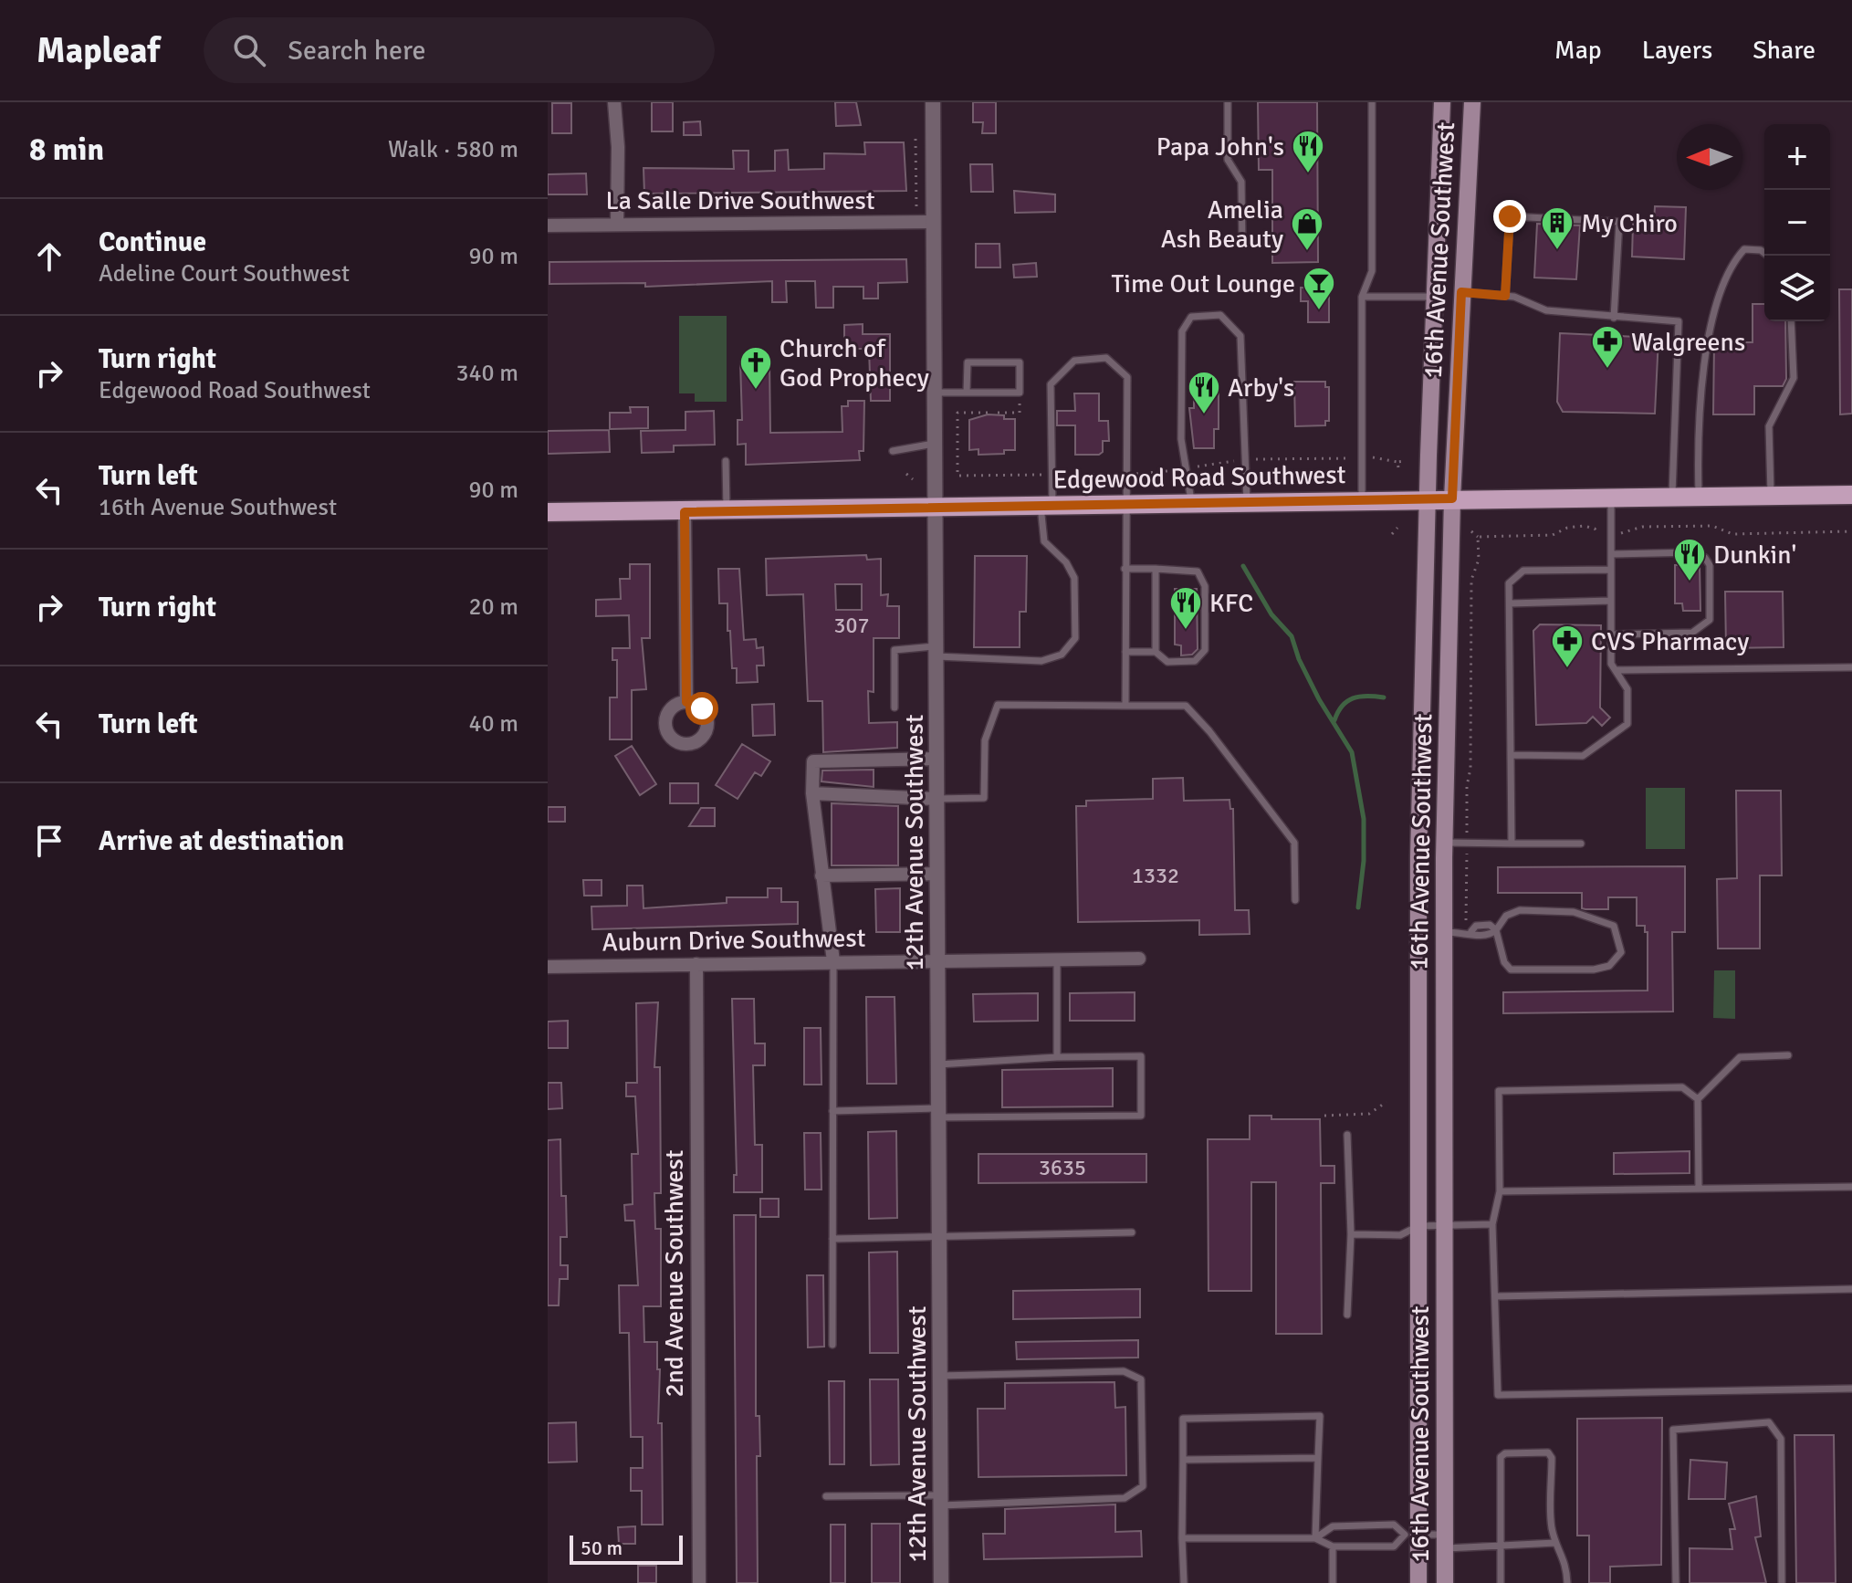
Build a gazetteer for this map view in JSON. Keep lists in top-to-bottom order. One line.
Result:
{"streets":{"main road":["16th Avenue Southwest","Edgewood Road Southwest"],"street":["La Salle Drive Southwest","12th Avenue Southwest","Auburn Drive Southwest","2nd Avenue Southwest"]},"crossings":[["La Salle Drive Southwest","12th Avenue Southwest"],["16th Avenue Southwest","Edgewood Road Southwest"],["Edgewood Road Southwest","12th Avenue Southwest"],["12th Avenue Southwest","Auburn Drive Southwest"],["Auburn Drive Southwest","2nd Avenue Southwest"]],"places":{"restaurant":["Papa John's","Arby's","Dunkin'","KFC"],"building":["My Chiro"],"shop":["Amelia Ash Beauty"],"bar":["Time Out Lounge"],"pharmacy":["Walgreens","CVS Pharmacy"],"church":["Church of God Prophecy"]},"house_numbers":["307","1332","3635"],"scale_bar":"50 m","north":"left","page":{"header":"Mapleaf","search":"Search here","nav":["Map","Layers","Share"],"heading":["8 min","Walk · 580 m"],"map_buttons":["+","−"],"list":[["Continue","Adeline Court Southwest","90 m"],["Turn right","Edgewood Road Southwest","340 m"],["Turn left","16th Avenue Southwest","90 m"],["Turn right","20 m"],["Turn left","40 m"],"Arrive at destination"],"scale":"50 m"}}
